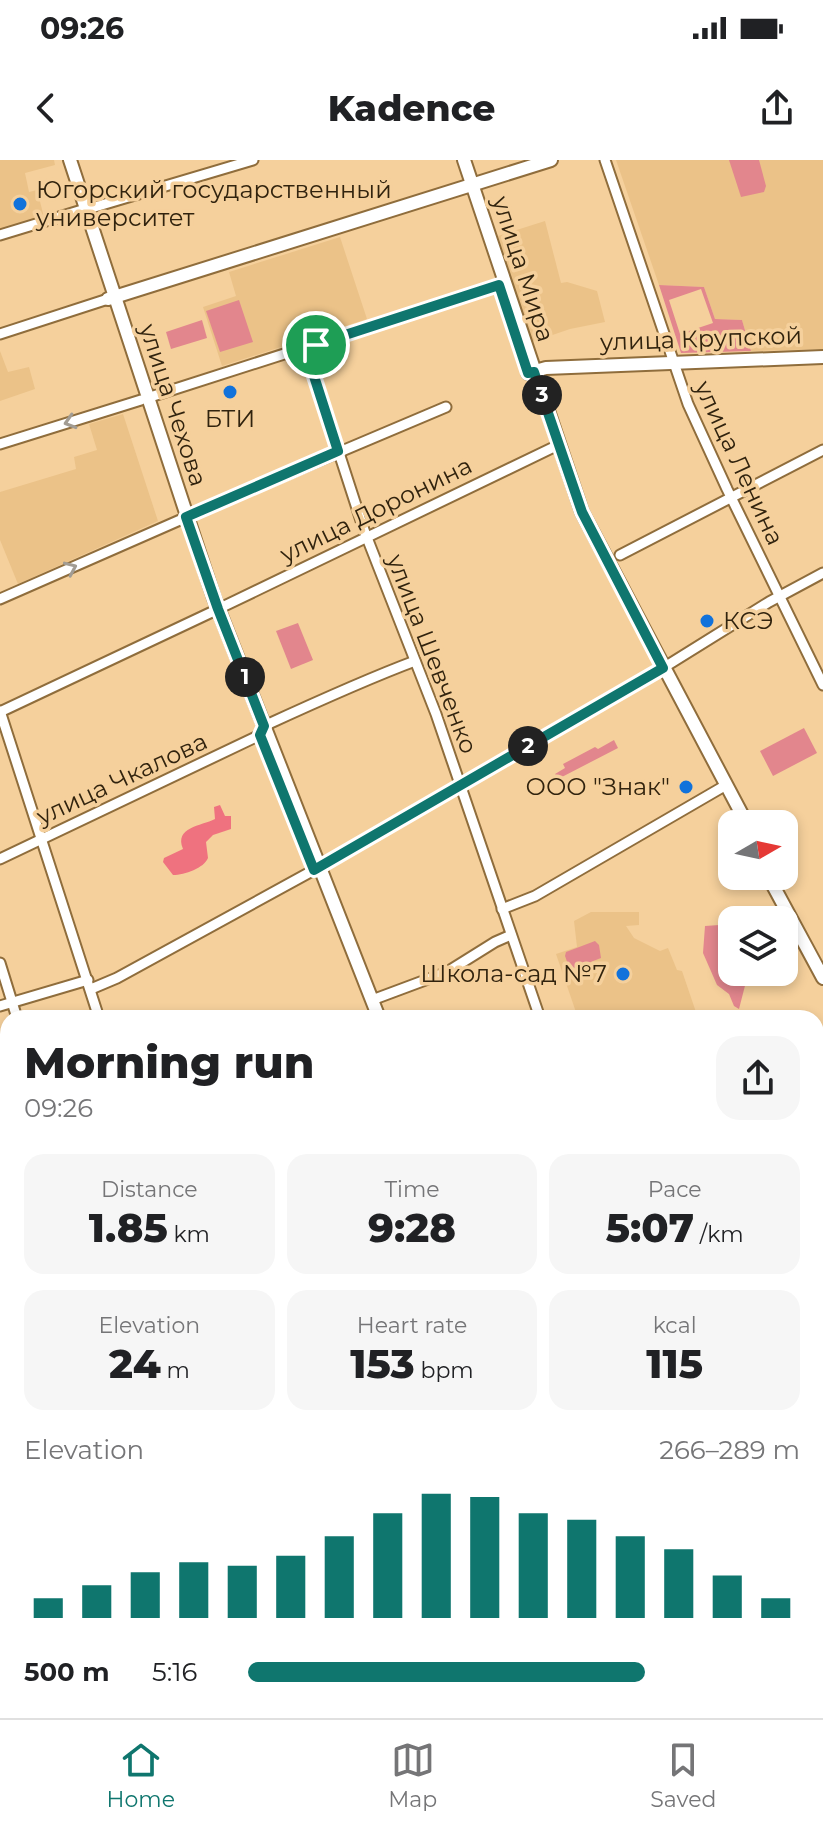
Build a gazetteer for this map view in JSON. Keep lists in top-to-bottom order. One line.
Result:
{"streets":{"main road":["улица Мира","улица Крупской","улица Чехова"],"street":["улица Ленина","улица Доронина","улица Шевченко","улица Чкалова"]},"crossings":[["улица Мира","улица Крупской"],["улица Мира","улица Доронина"],["улица Крупской","улица Ленина"],["улица Чехова","улица Доронина"],["улица Чехова","улица Чкалова"],["улица Доронина","улица Шевченко"],["улица Шевченко","улица Чкалова"]],"places":["Югорский государственный университет","БТИ","КСЭ","ООО \"Знак\"","Школа-сад №7"],"north":"right","page":{"status":"09:26","header":"Kadence","pins":["3","1","2"],"heading":["Morning run","09:26"],"stats":[["Distance","1.85 km"],["Time","9:28"],["Pace","5:07 /km"],["Elevation","24 m"],["Heart rate","153 bpm"],["kcal","115"]],"chart":["Elevation","266–289 m"],"list":[{"name":"500 m","note":"5:16"}],"tabs":["Home","Map","Saved"]}}
